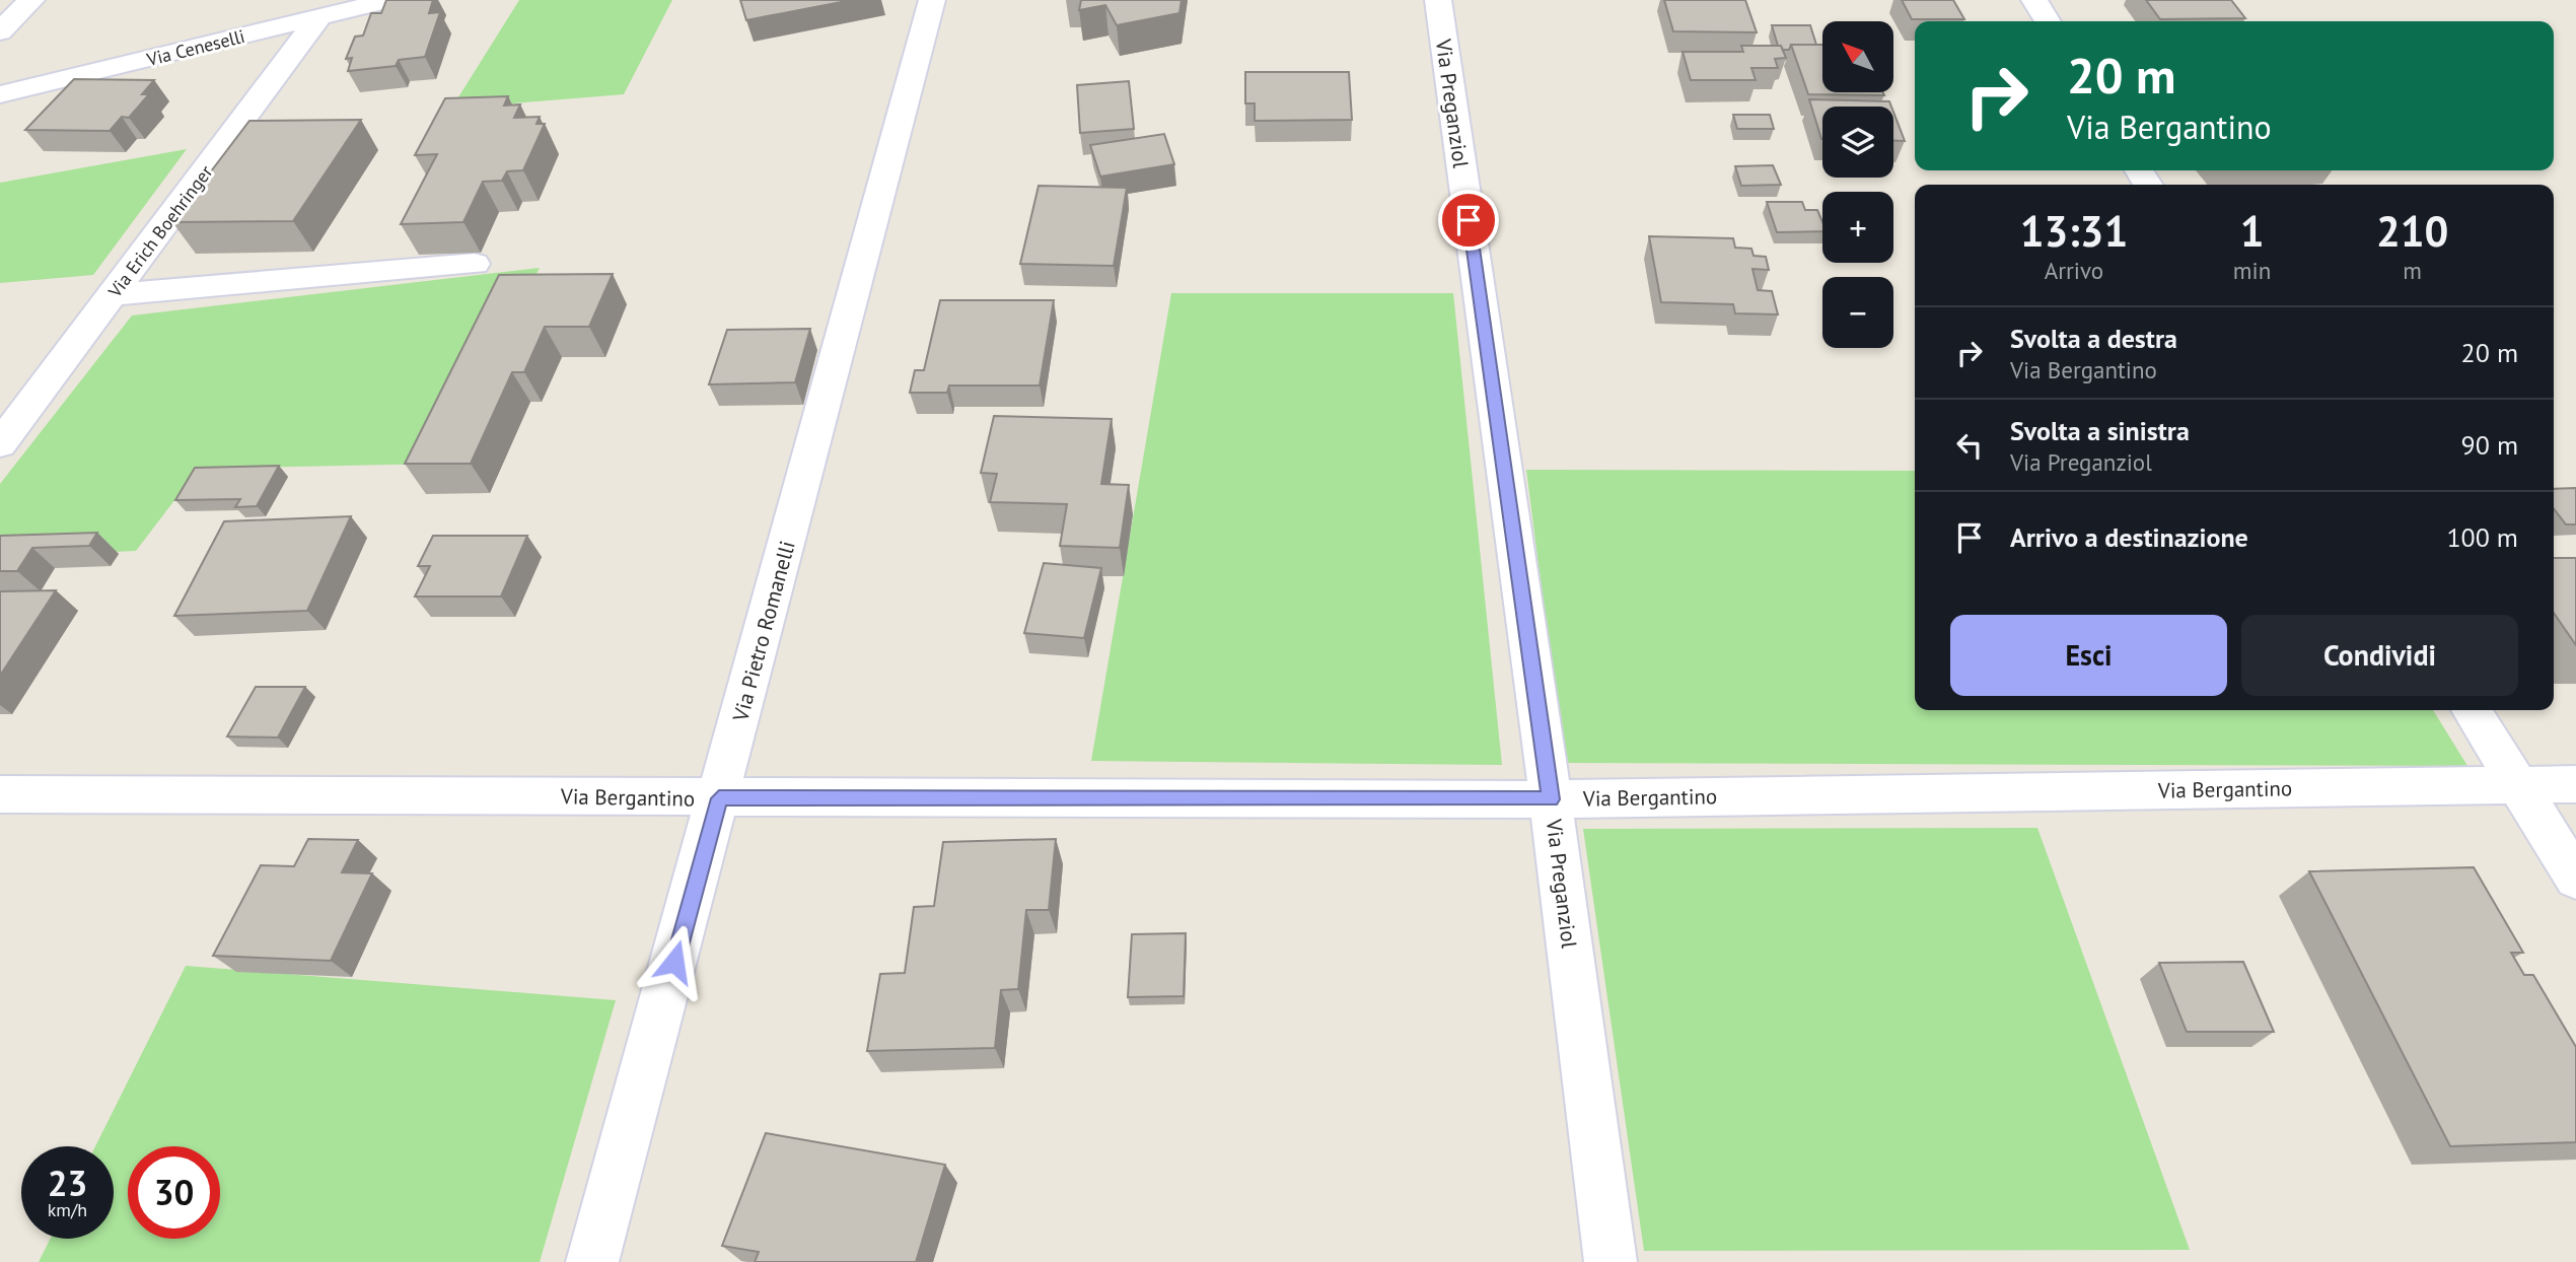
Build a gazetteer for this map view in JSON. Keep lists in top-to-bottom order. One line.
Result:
{"streets":{"street":["Via Ceneselli","Via Preganziol","Via Erich Boehringer","Via Pietro Romanelli","Via Bergantino"]},"crossings":[["Via Ceneselli","Via Erich Boehringer"],["Via Preganziol","Via Bergantino"],["Via Pietro Romanelli","Via Bergantino"]],"north":"top left","page":{"map_buttons":["+","−"],"turn":["20 m","Via Bergantino"],"eta":["13:31","Arrivo","1","min","210","m"],"list":[{"name":"Svolta a destra","note":"Via Bergantino","value":"20 m"},{"name":"Svolta a sinistra","note":"Via Preganziol","value":"90 m"},{"name":"Arrivo a destinazione","value":"100 m"}],"buttons":["Esci","Condividi"],"speed":"23 km/h","limit":"30"}}
